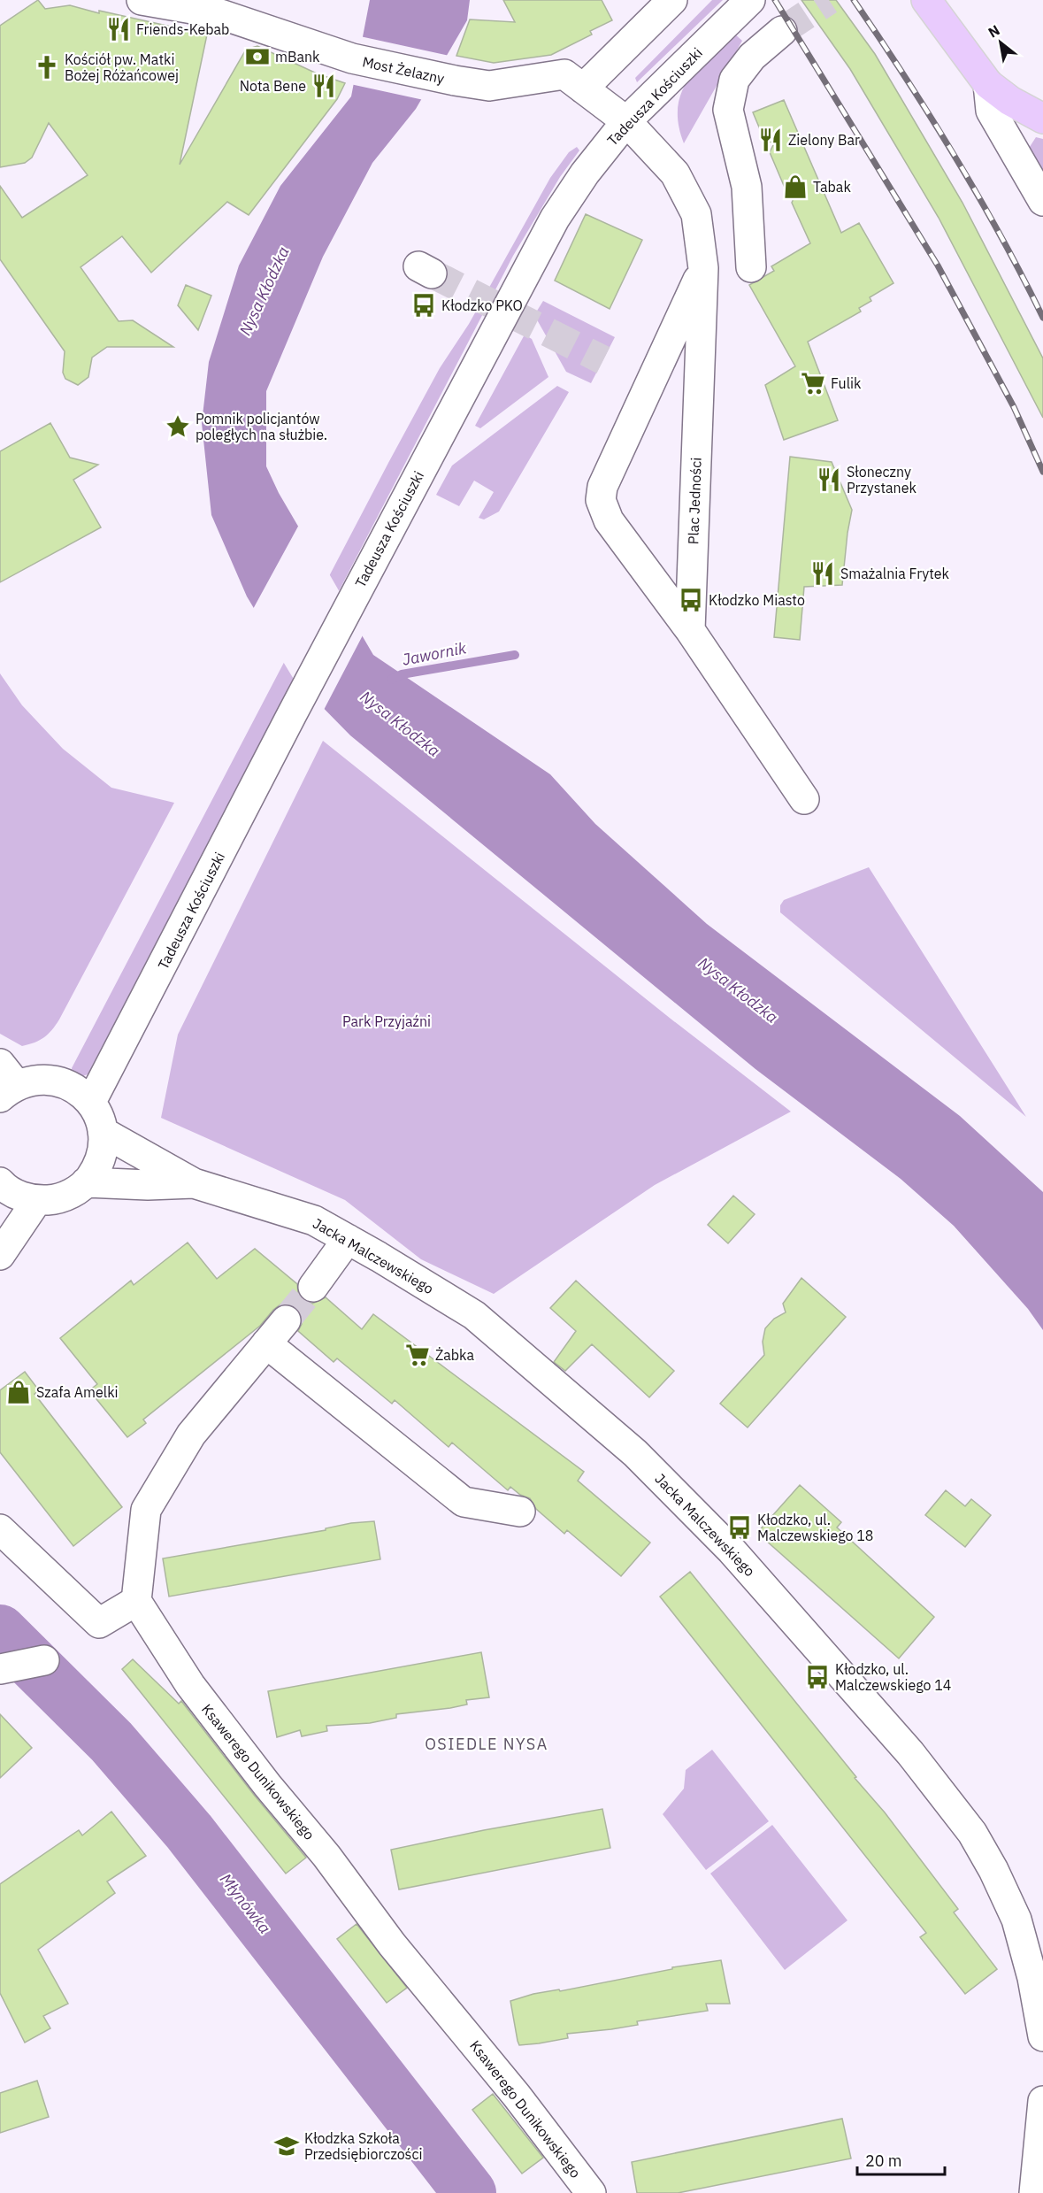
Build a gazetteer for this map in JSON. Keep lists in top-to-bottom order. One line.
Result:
{"streets":{"street":["Most Żelazny","Tadeusza Kościuszki","Plac Jedności","Jacka Malczewskiego","Ksawerego Dunikowskiego"]},"crossings":[["Tadeusza Kościuszki","Plac Jedności"]],"districts":["OSIEDLE NYSA"],"water":["Nysa Kłodzka","Jawornik","Młynówka"],"parks":["Park Przyjaźni"],"places":{"restaurant":["Friends-Kebab","Nota Bene","Zielony Bar","Słoneczny Przystanek","Smażalnia Frytek"],"bank":["mBank"],"church":["Kościół pw. Matki Bożej Różańcowej"],"shop":["Tabak","Szafa Amelki"],"bus stop":["Kłodzko PKO","Kłodzko Miasto","Kłodzko, ul. Malczewskiego 18","Kłodzko, ul. Malczewskiego 14"],"supermarket":["Fulik","Żabka"],"place":["Pomnik policjantów poległych na służbie."],"school or university":["Kłodzka Szkoła Przedsiębiorczości"]},"scale_bar":"20 m","north":"top left"}
